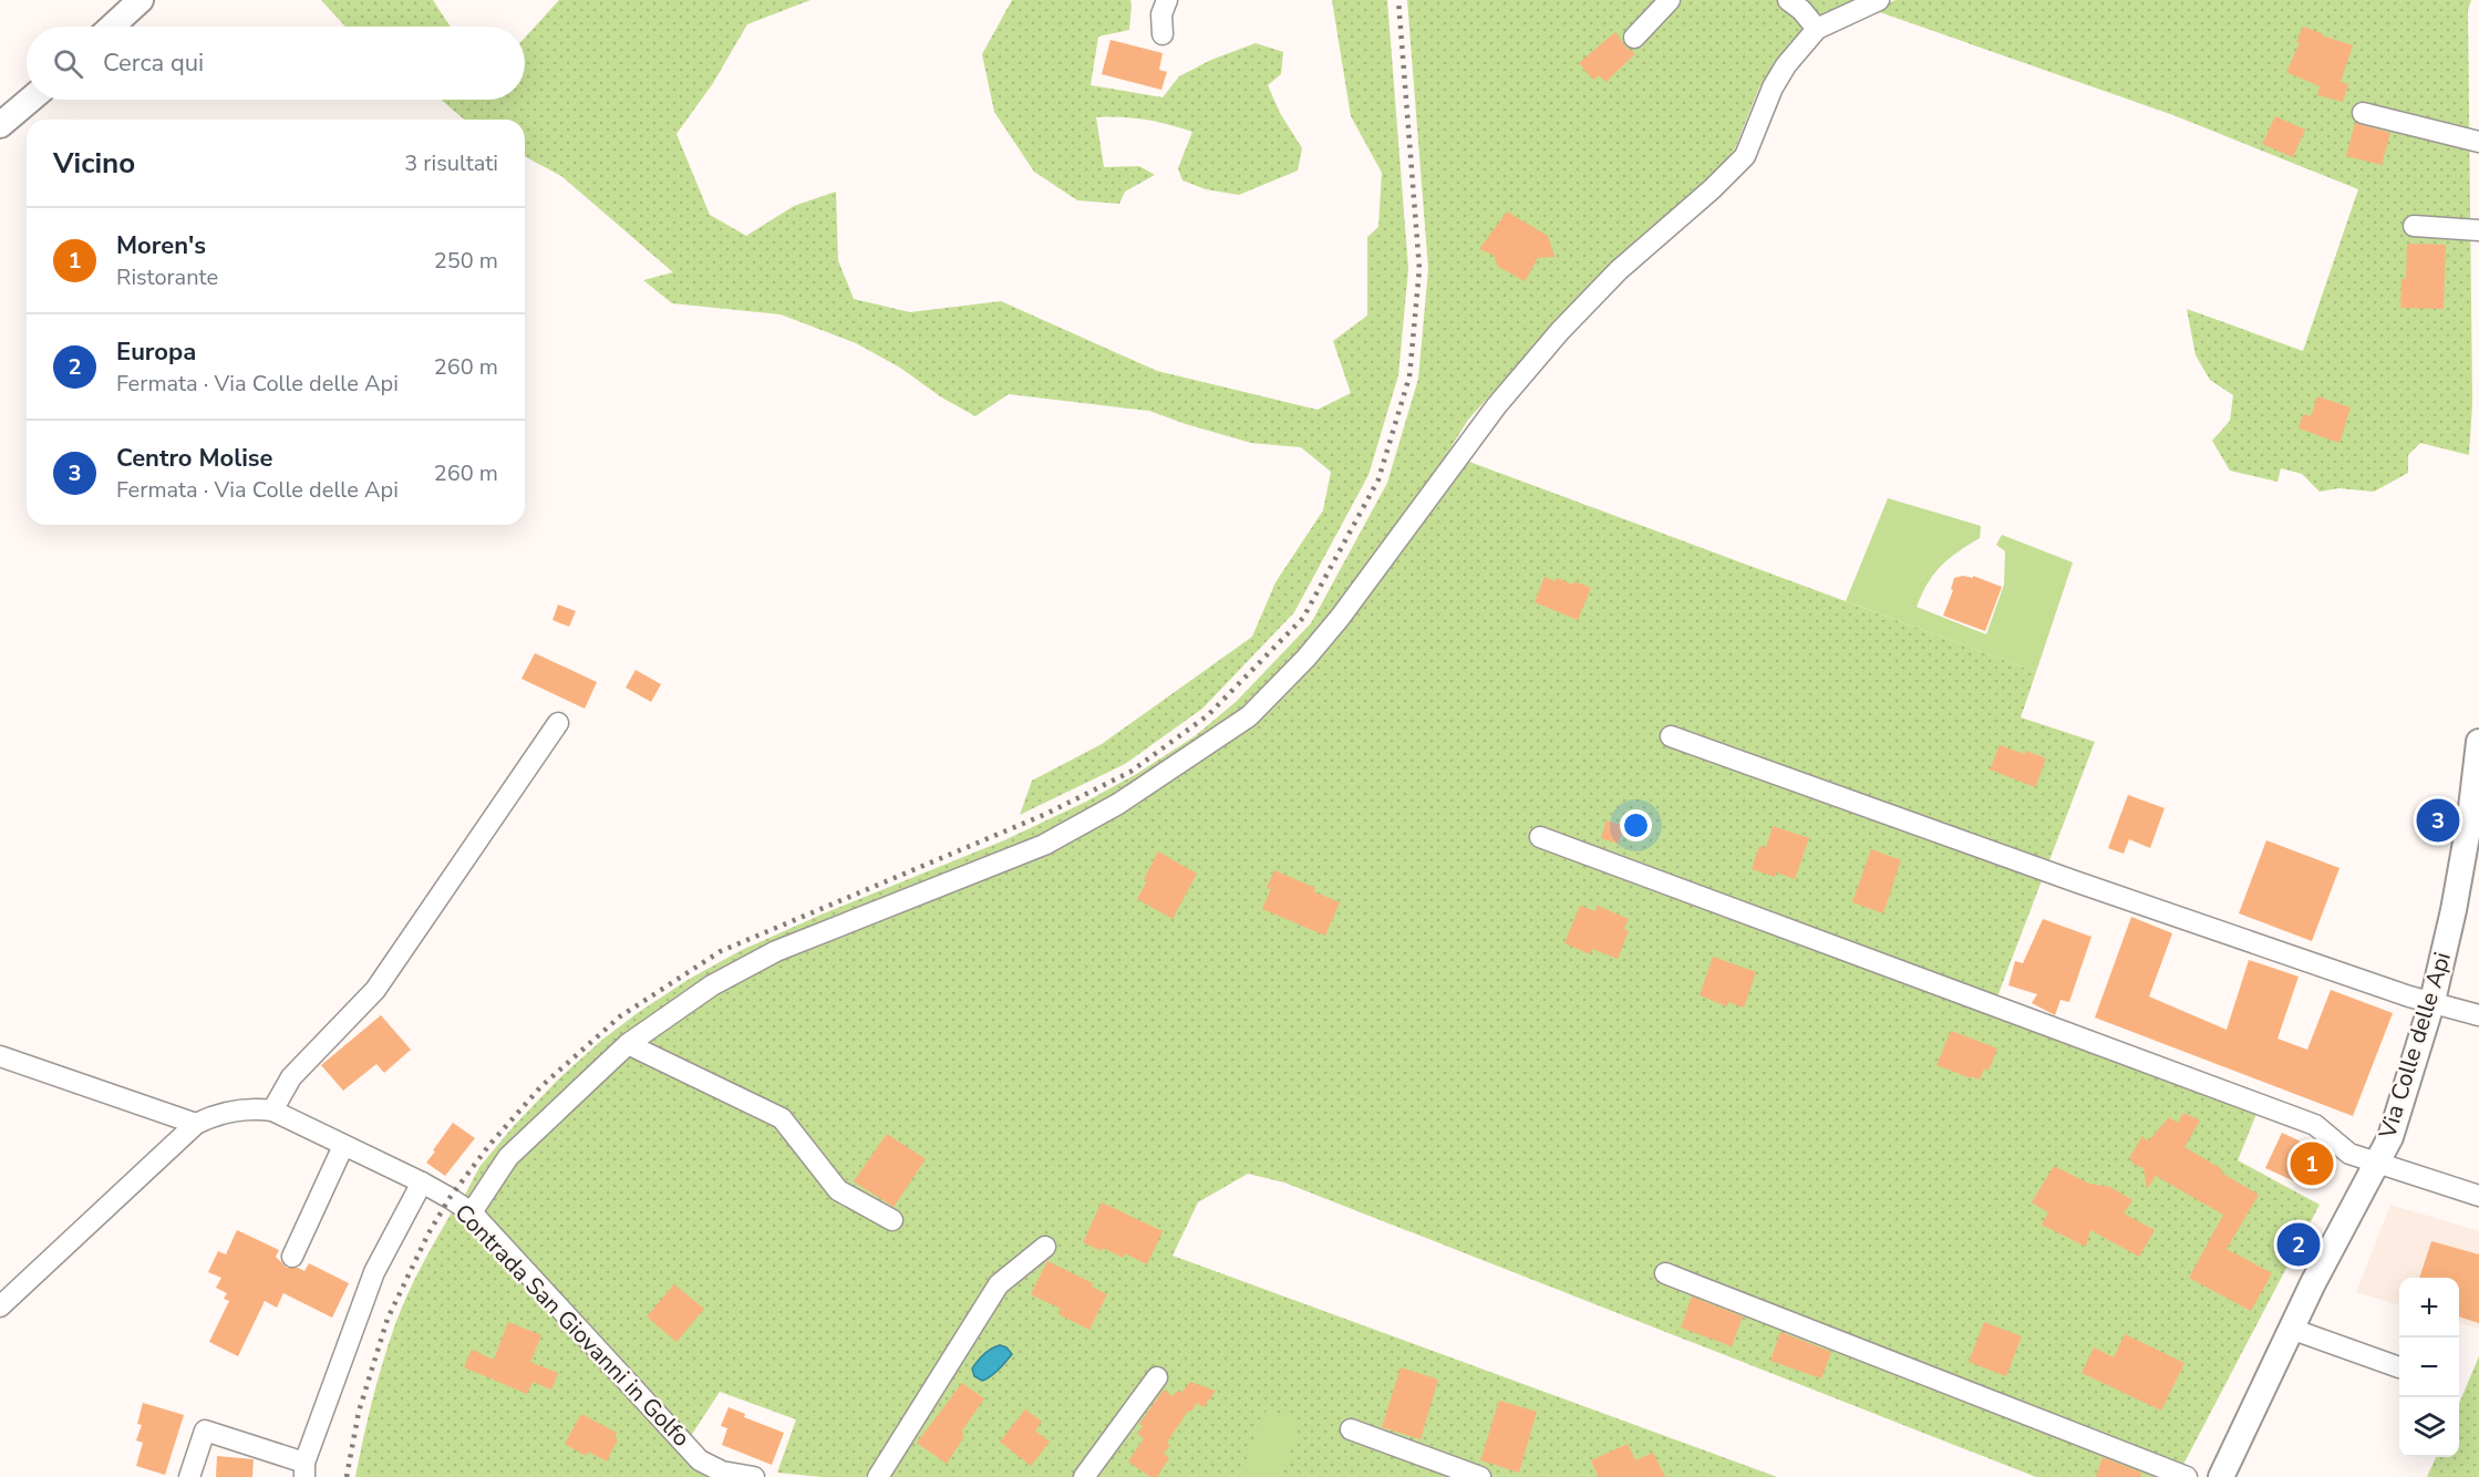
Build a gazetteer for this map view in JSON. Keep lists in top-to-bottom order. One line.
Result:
{"streets":{"main road":["Via Colle delle Api"],"street":["Contrada San Giovanni in Golfo"]},"page":{"search":"Cerca qui","heading":["Vicino","3 risultati"],"list":[{"mark":"1","name":"Moren's","note":"Ristorante","value":"250 m"},{"mark":"2","name":"Europa","note":"Fermata · Via Colle delle Api","value":"260 m"},{"mark":"3","name":"Centro Molise","note":"Fermata · Via Colle delle Api","value":"260 m"}],"pins":["3","1","2"],"map_buttons":["+","−"]}}
